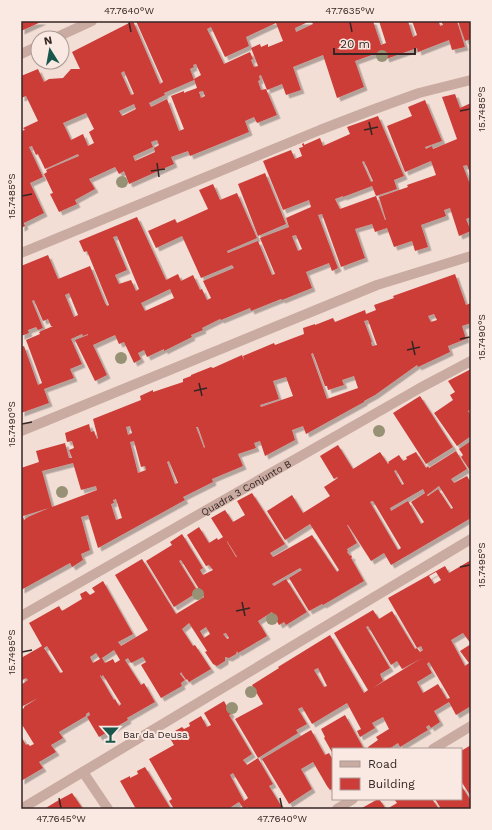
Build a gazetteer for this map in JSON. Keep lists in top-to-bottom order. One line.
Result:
{"streets":{"street":["Quadra 3 Conjunto B"]},"places":{"bar":["Bar da Deusa"]},"legend":["Road","Building"],"scale_bar":"20 m","north":"top","coordinates":["47.7640°W","47.7635°W","15.7485°S","15.7490°S","15.7495°S","47.7645°W"]}
